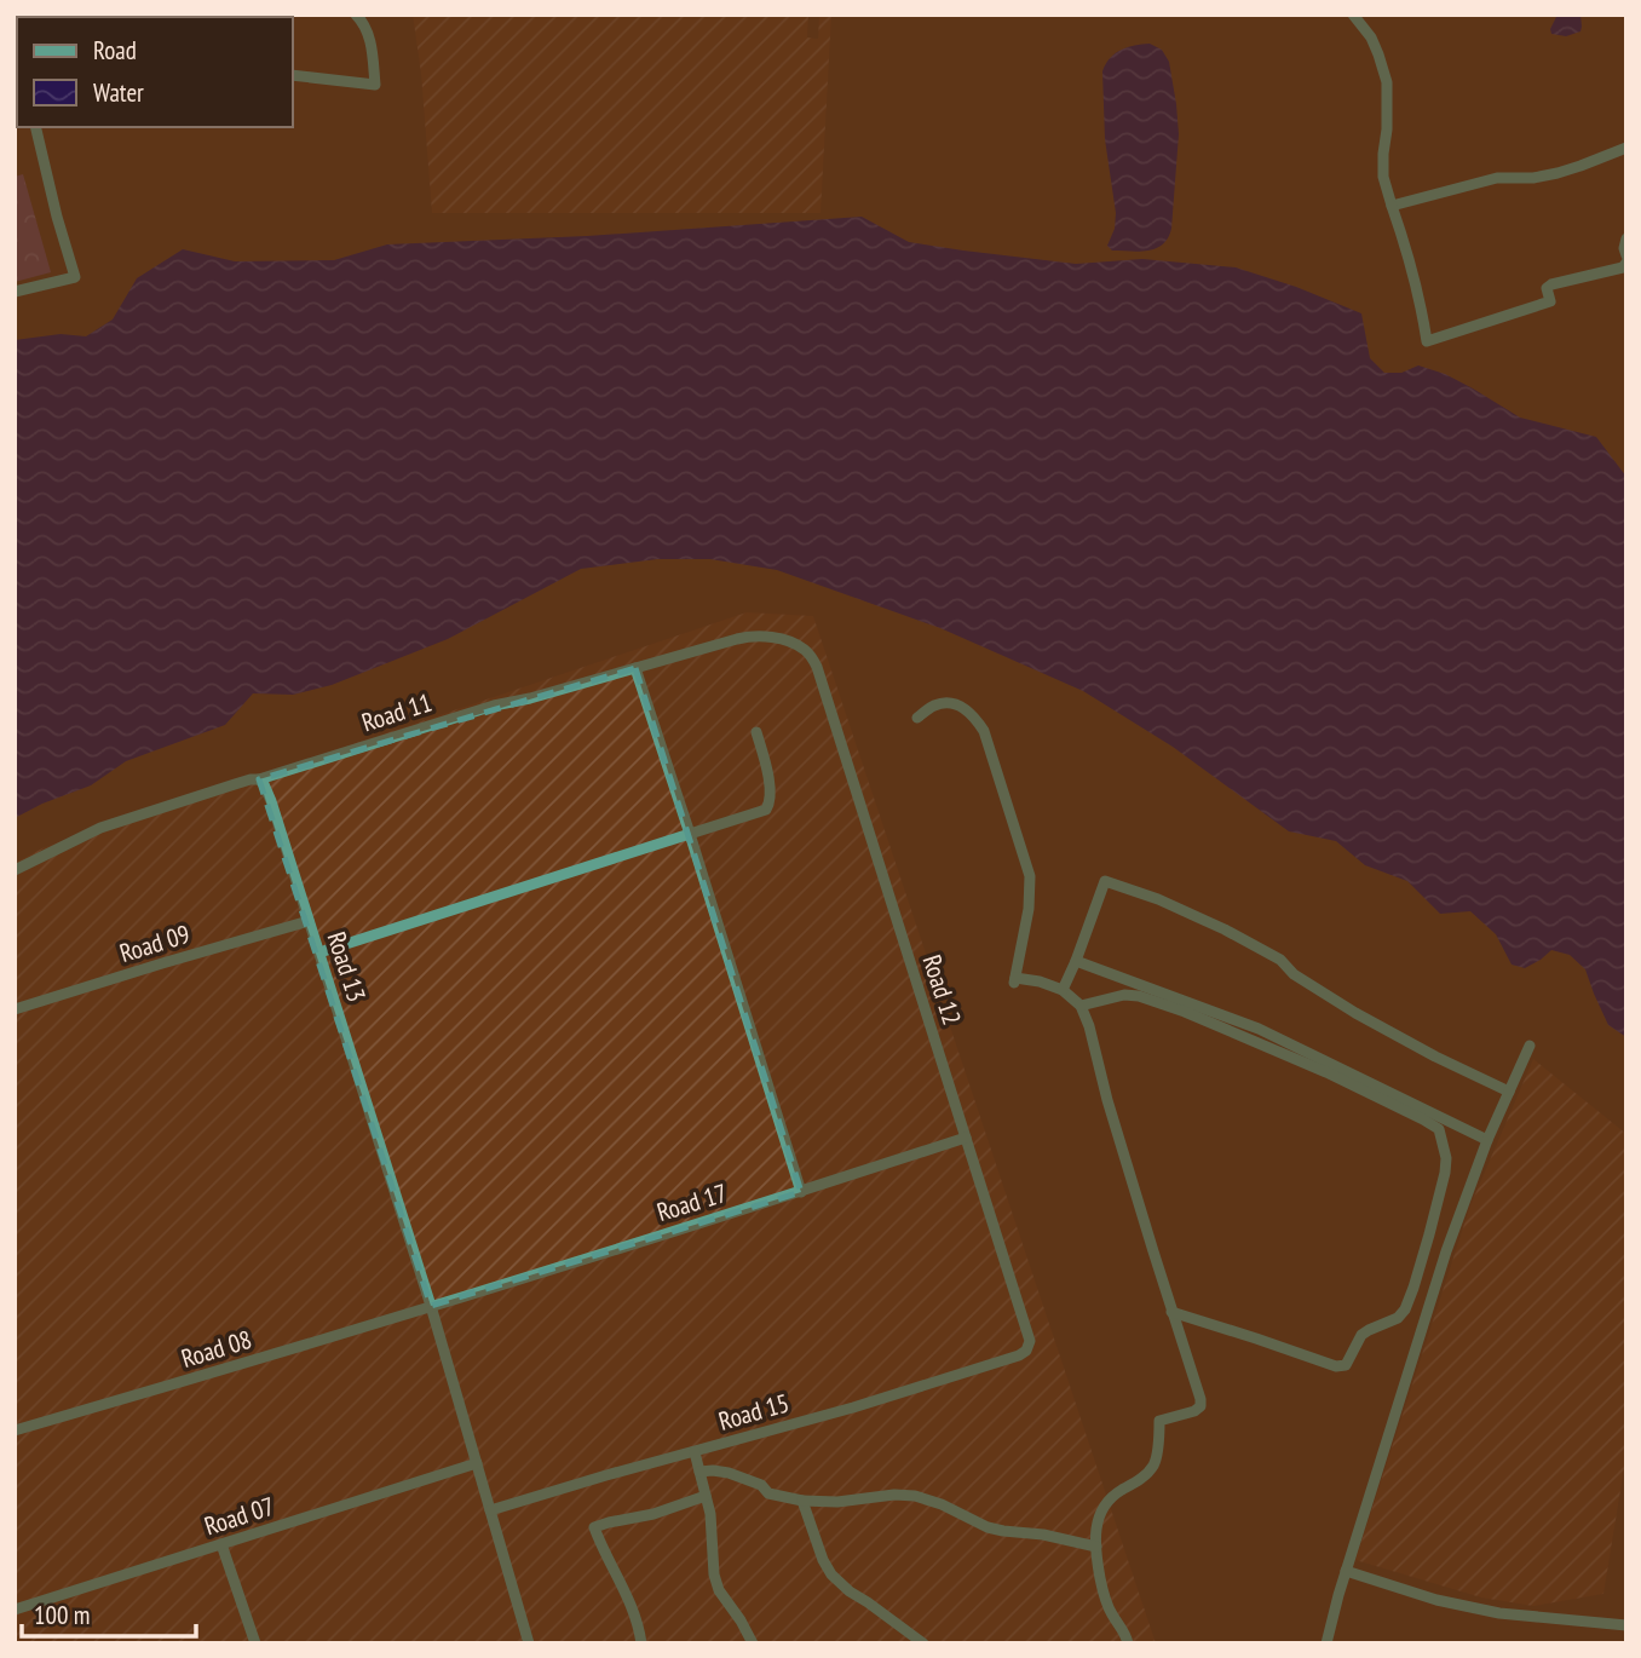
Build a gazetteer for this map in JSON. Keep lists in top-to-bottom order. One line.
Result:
{"streets":{"street":["Road 11","Road 09","Road 13","Road 12","Road 17","Road 08","Road 15","Road 07"]},"crossings":[["Road 11","Road 13"],["Road 11","Road 12"],["Road 09","Road 13"],["Road 13","Road 17"],["Road 13","Road 08"],["Road 13","Road 15"],["Road 13","Road 07"],["Road 12","Road 17"],["Road 12","Road 15"],["Road 17","Road 08"]],"legend":["Road","Water"],"scale_bar":"100 m"}
